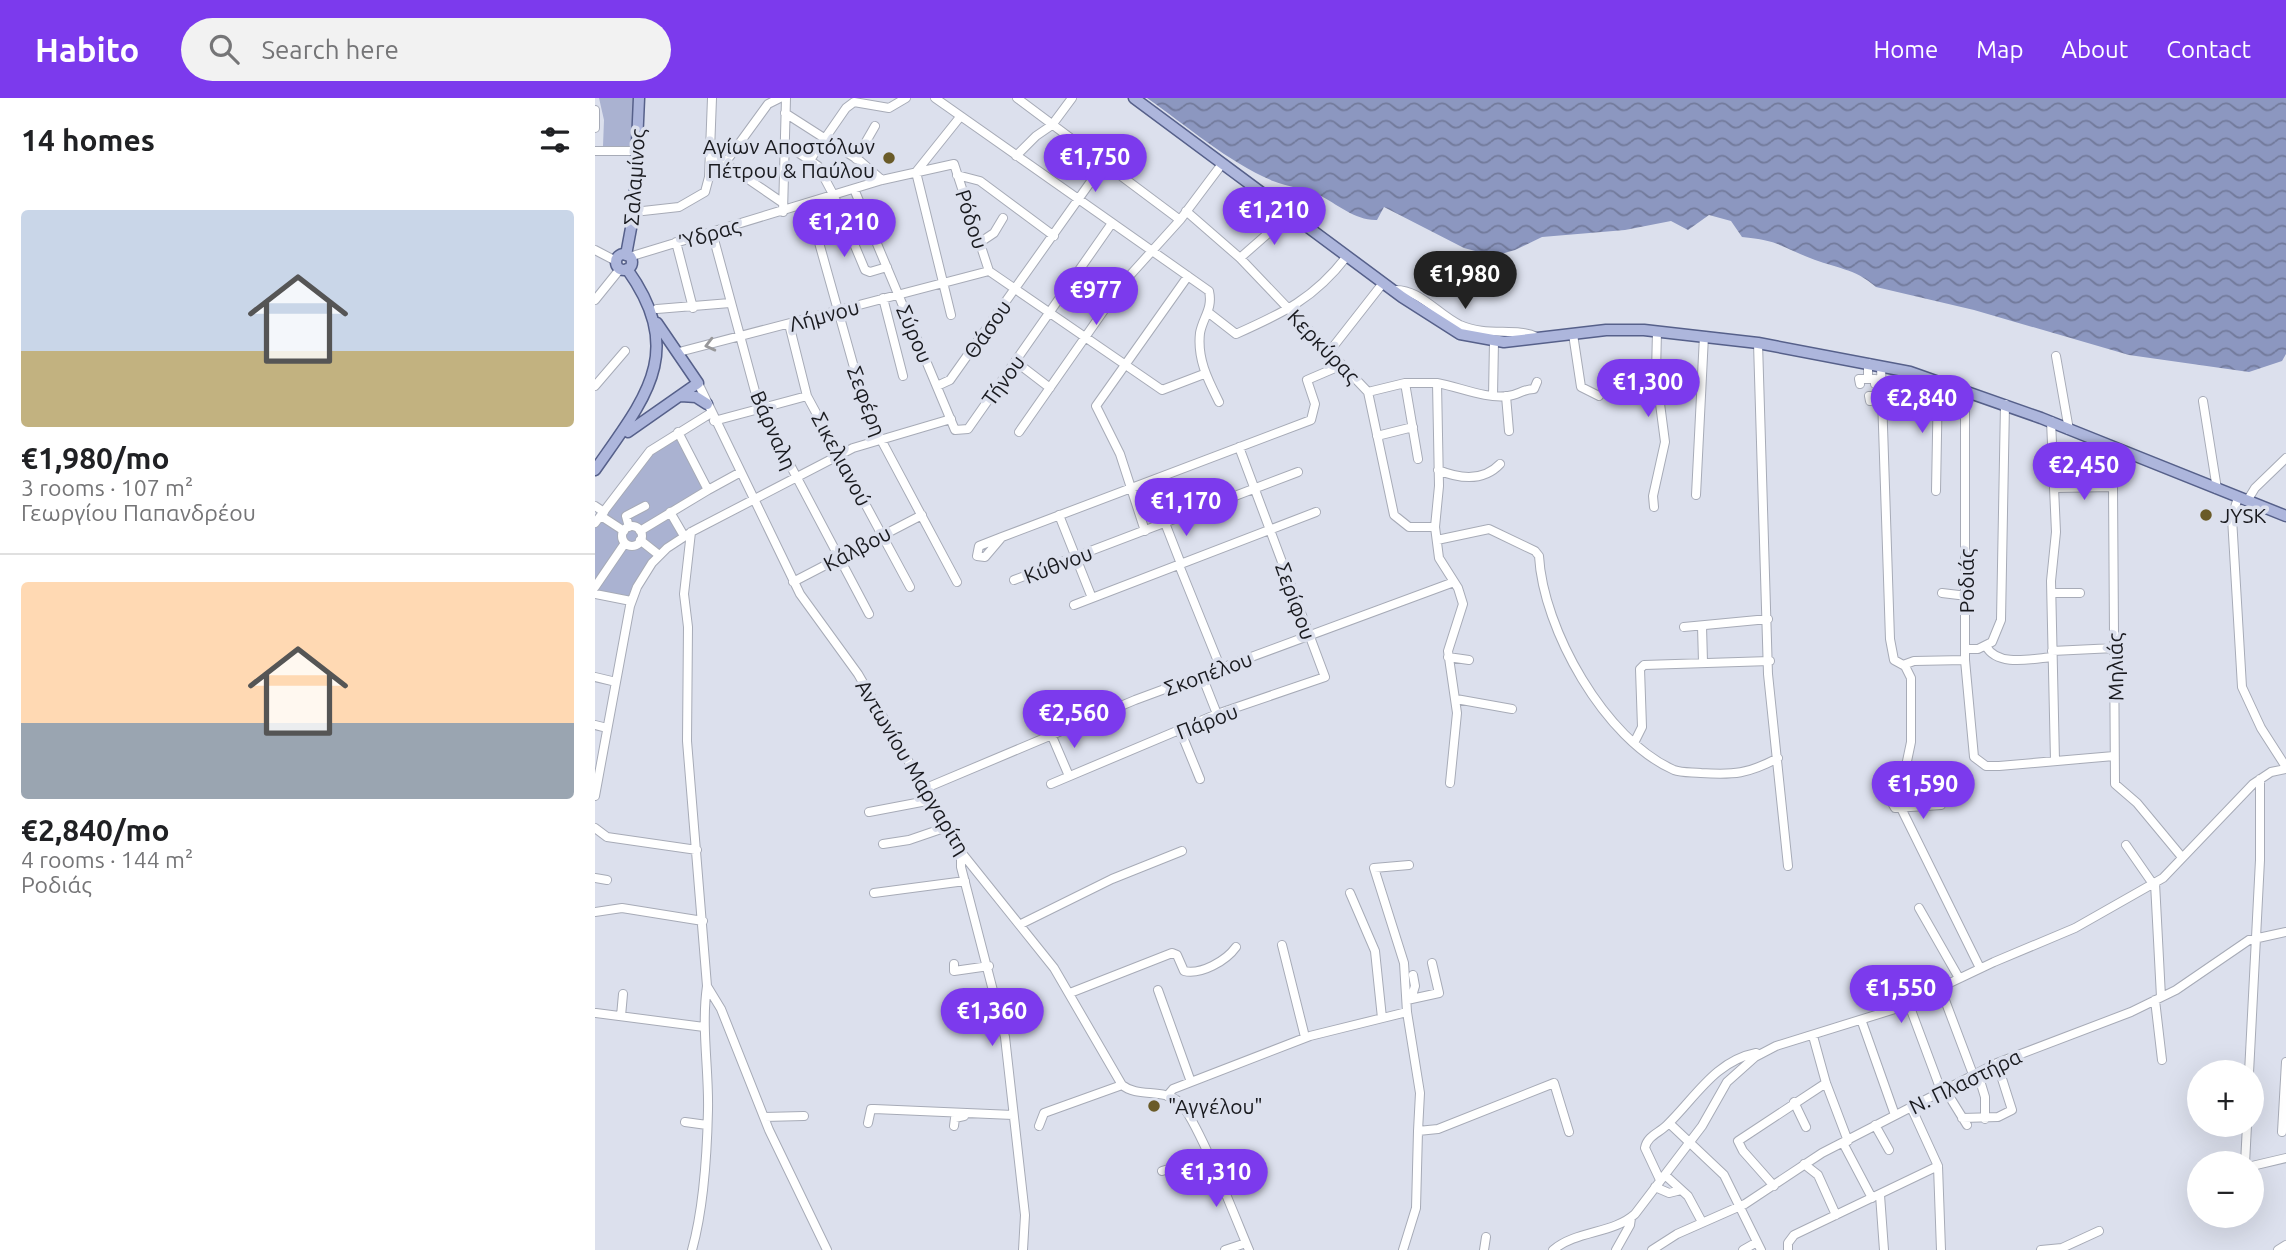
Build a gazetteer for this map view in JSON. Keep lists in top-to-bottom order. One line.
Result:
{"streets":{"main road":["Σαλαμίνος","Αντωνίου Μαργαρίτη"],"street":["Ρόδου","Ύδρας","Λήμνου","Θάσου","Σύρου","Κερκύρας","Τήνου","Σεφέρη","Βάρναλη","Σικελιανού","Κάλβου","Κύθνου","Ροδιάς","Σερίφου","Μηλιάς","Σκοπέλου","Πάρου","Ν. Πλαστήρα"]},"crossings":[["Σαλαμίνος","Ύδρας"],["Ρόδου","Ύδρας"],["Ρόδου","Λήμνου"],["Ρόδου","Θάσου"],["Ρόδου","Τήνου"],["Ύδρας","Σύρου"],["Ύδρας","Βάρναλη"],["Λήμνου","Σύρου"],["Λήμνου","Σεφέρη"],["Λήμνου","Βάρναλη"],["Λήμνου","Σικελιανού"],["Λήμνου","Αντωνίου Μαργαρίτη"],["Θάσου","Σύρου"],["Σύρου","Τήνου"],["Σεφέρη","Κάλβου"],["Βάρναλη","Κάλβου"],["Σικελιανού","Κάλβου"],["Κάλβου","Αντωνίου Μαργαρίτη"],["Κύθνου","Σερίφου"],["Σερίφου","Σκοπέλου"],["Σερίφου","Πάρου"],["Σκοπέλου","Αντωνίου Μαργαρίτη"]],"places":["Αγίων Αποστόλων Πέτρου & Παύλου","JYSK","\"Αγγέλου\""],"page":{"header":"Habito","search":"Search here","nav":["Home","Map","About","Contact"],"heading":"14 homes","price":["€1,750","€1,210","€1,210","€1,980","€977","€1,300","€2,840","€2,450","€1,170","€2,560","€1,590","€1,550","€1,360","€1,310"],"list":[{"name":"€1,980/mo","note":"3 rooms · 107 m² · Γεωργίου Παπανδρέου"},{"name":"€2,840/mo","note":"4 rooms · 144 m² · Ροδιάς"}],"map_buttons":["+","−"]}}
